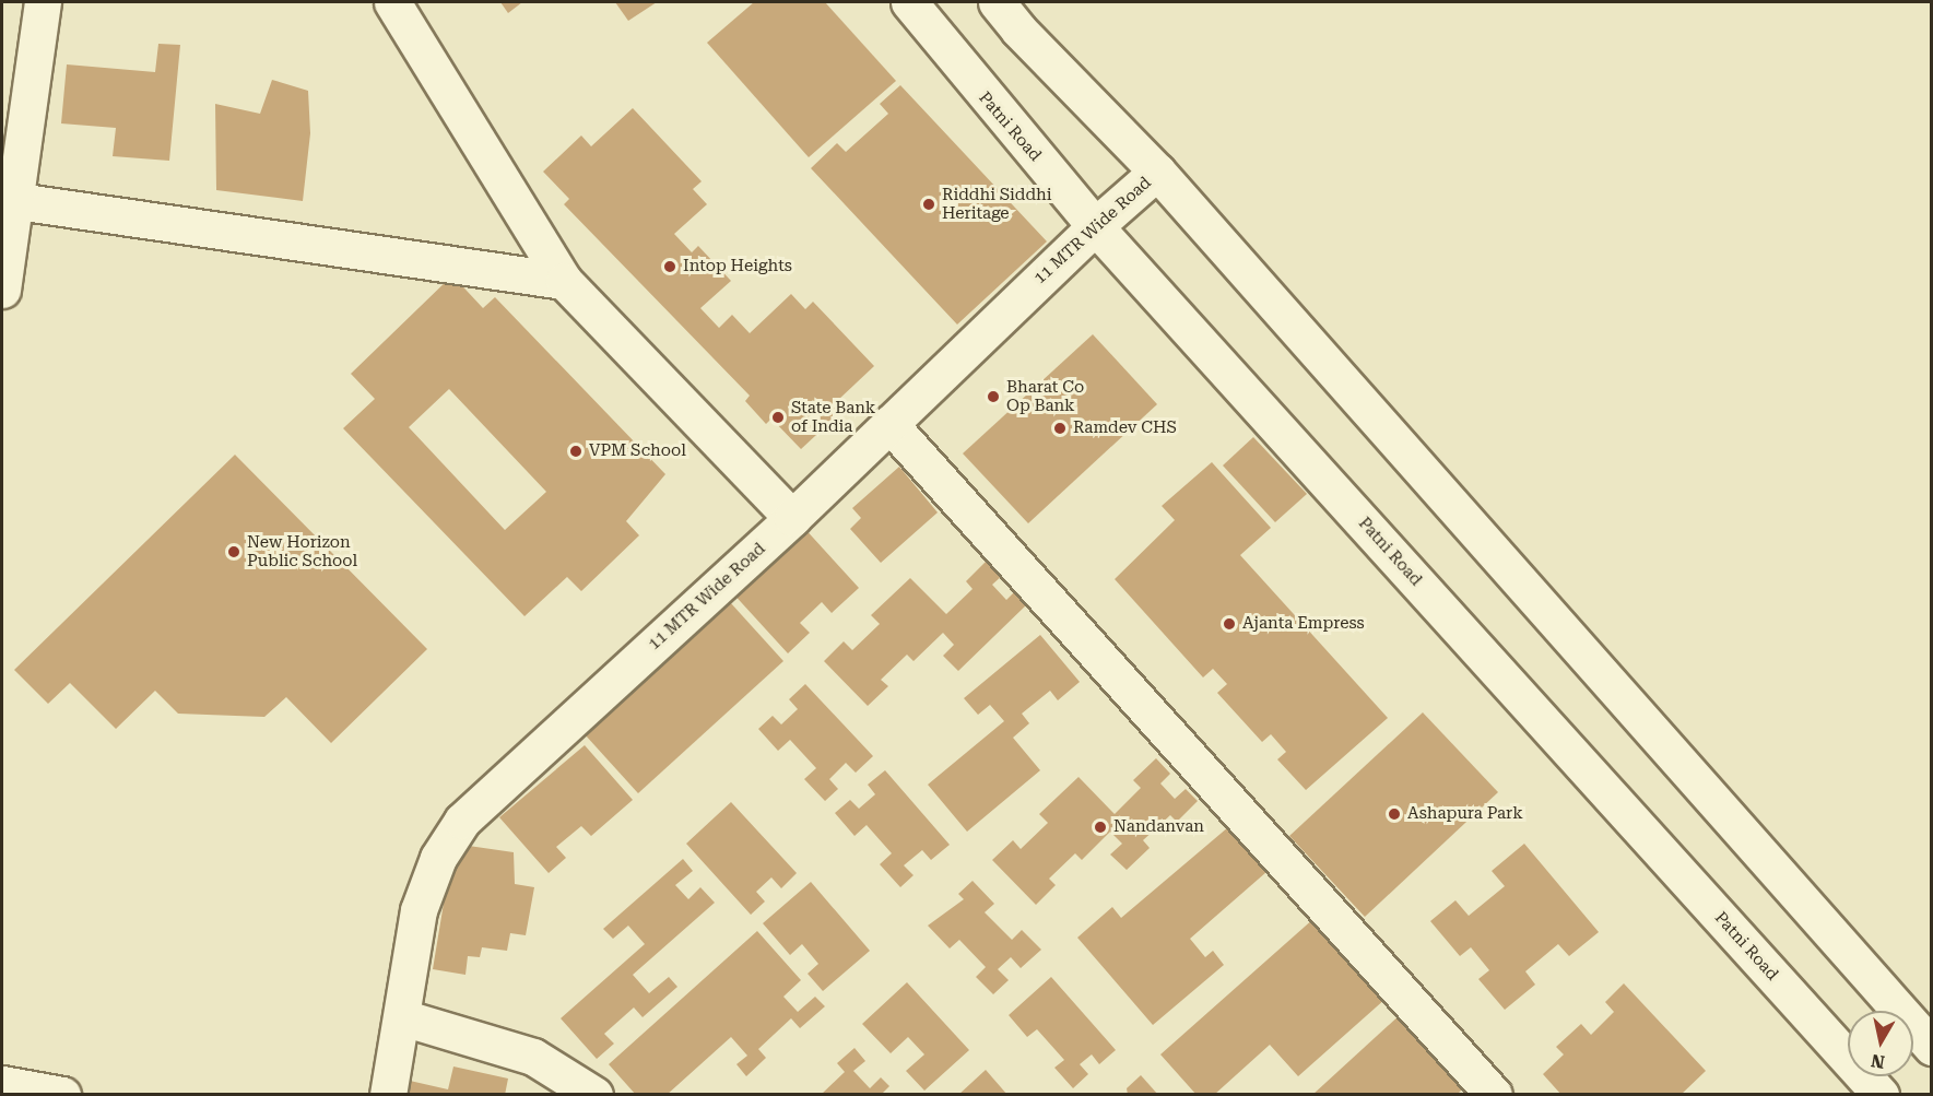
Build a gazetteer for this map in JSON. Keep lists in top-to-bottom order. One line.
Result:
{"streets":{"street":["Patni Road","11 MTR Wide Road"]},"crossings":[["Patni Road","11 MTR Wide Road"]],"places":["Riddhi Siddhi Heritage","Intop Heights","Bharat Co Op Bank","State Bank of India","Ramdev CHS","VPM School","New Horizon Public School","Ajanta Empress","Ashapura Park","Nandanvan"],"north":"bottom"}
